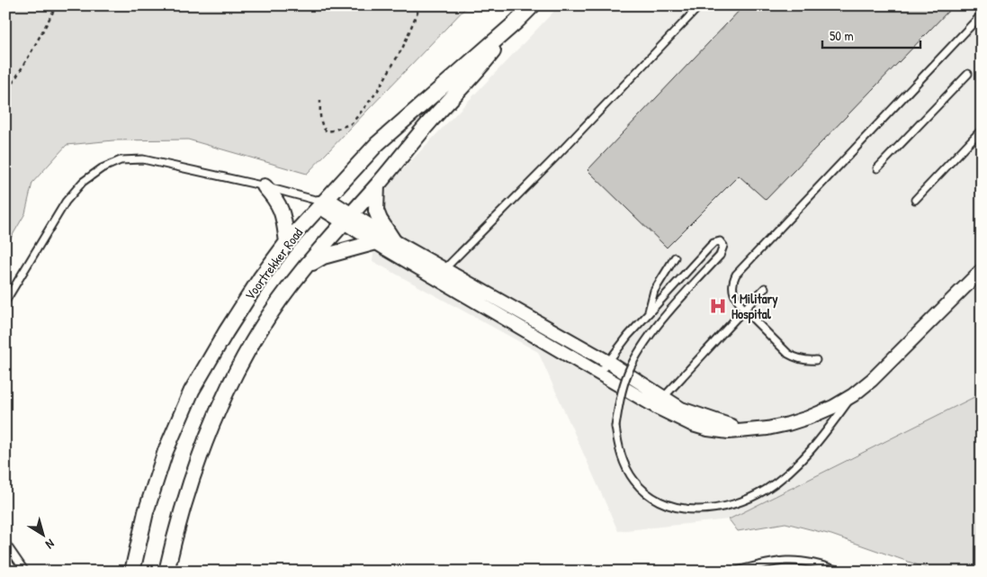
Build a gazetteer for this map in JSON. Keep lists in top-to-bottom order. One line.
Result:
{"streets":{"street":["Voortrekker Road"]},"places":{"hospital":["1 Military Hospital"]},"scale_bar":"50 m","north":"bottom right"}
